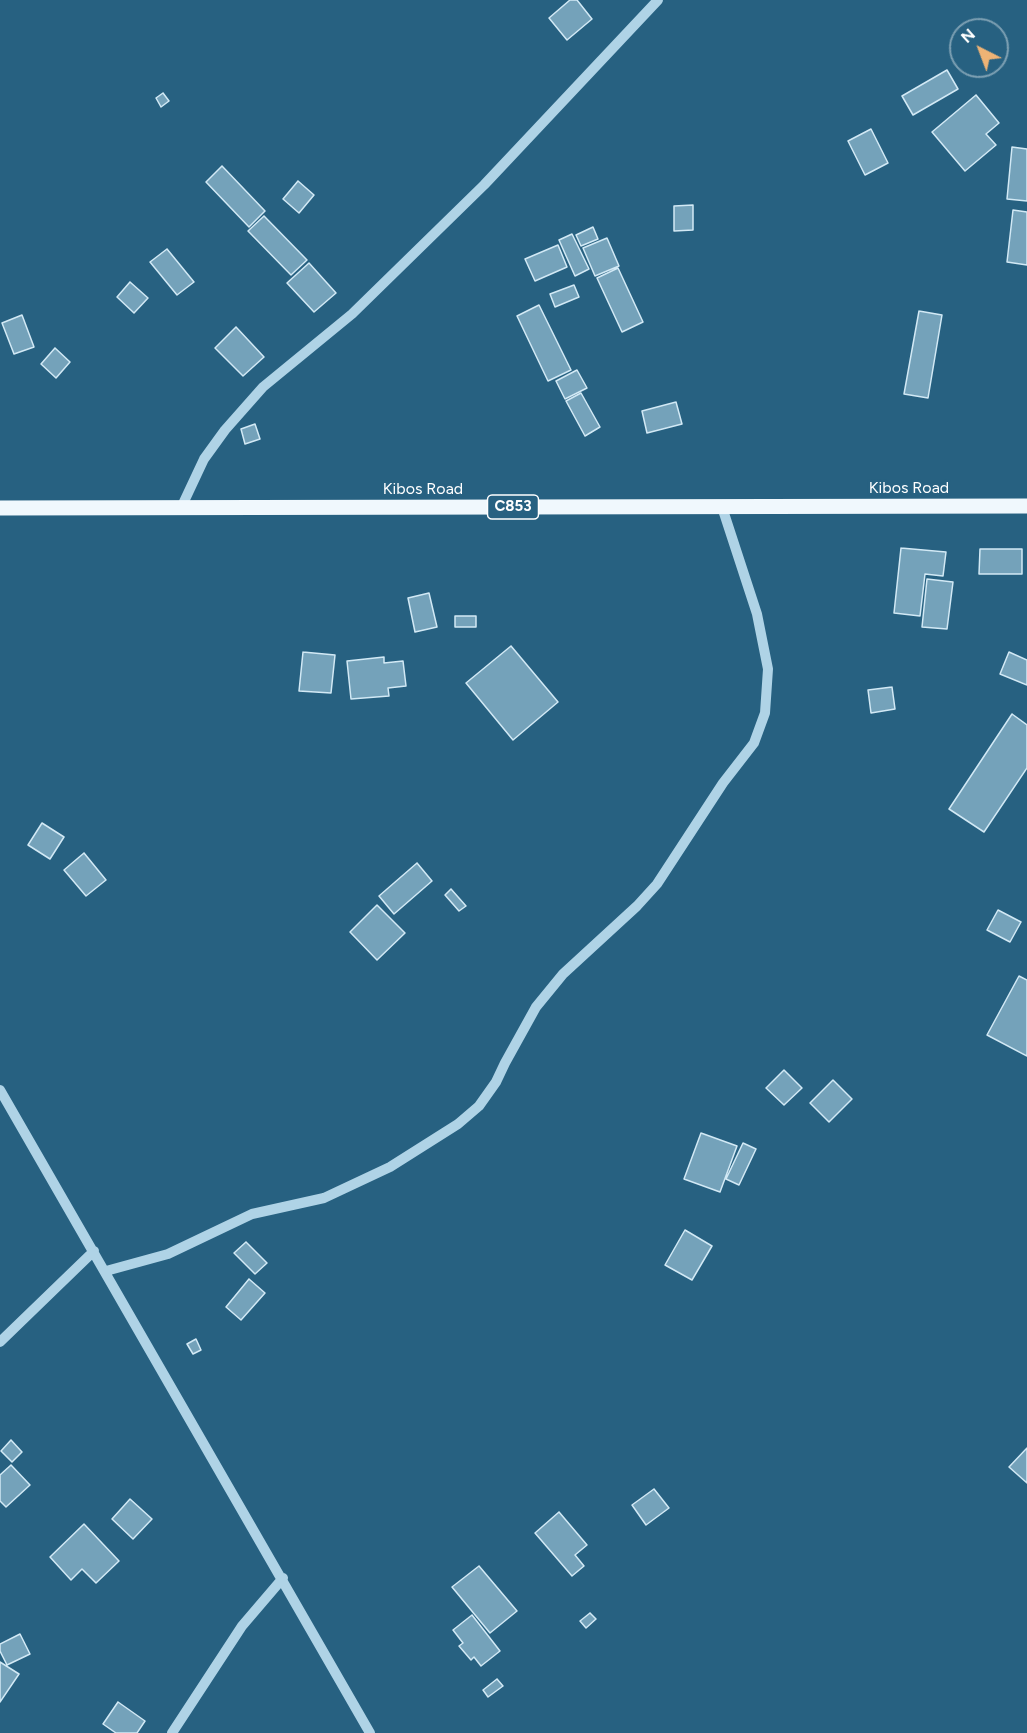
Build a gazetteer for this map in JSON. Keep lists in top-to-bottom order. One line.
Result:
{"streets":{"main road":["Kibos Road","C853"]},"north":"top left"}
